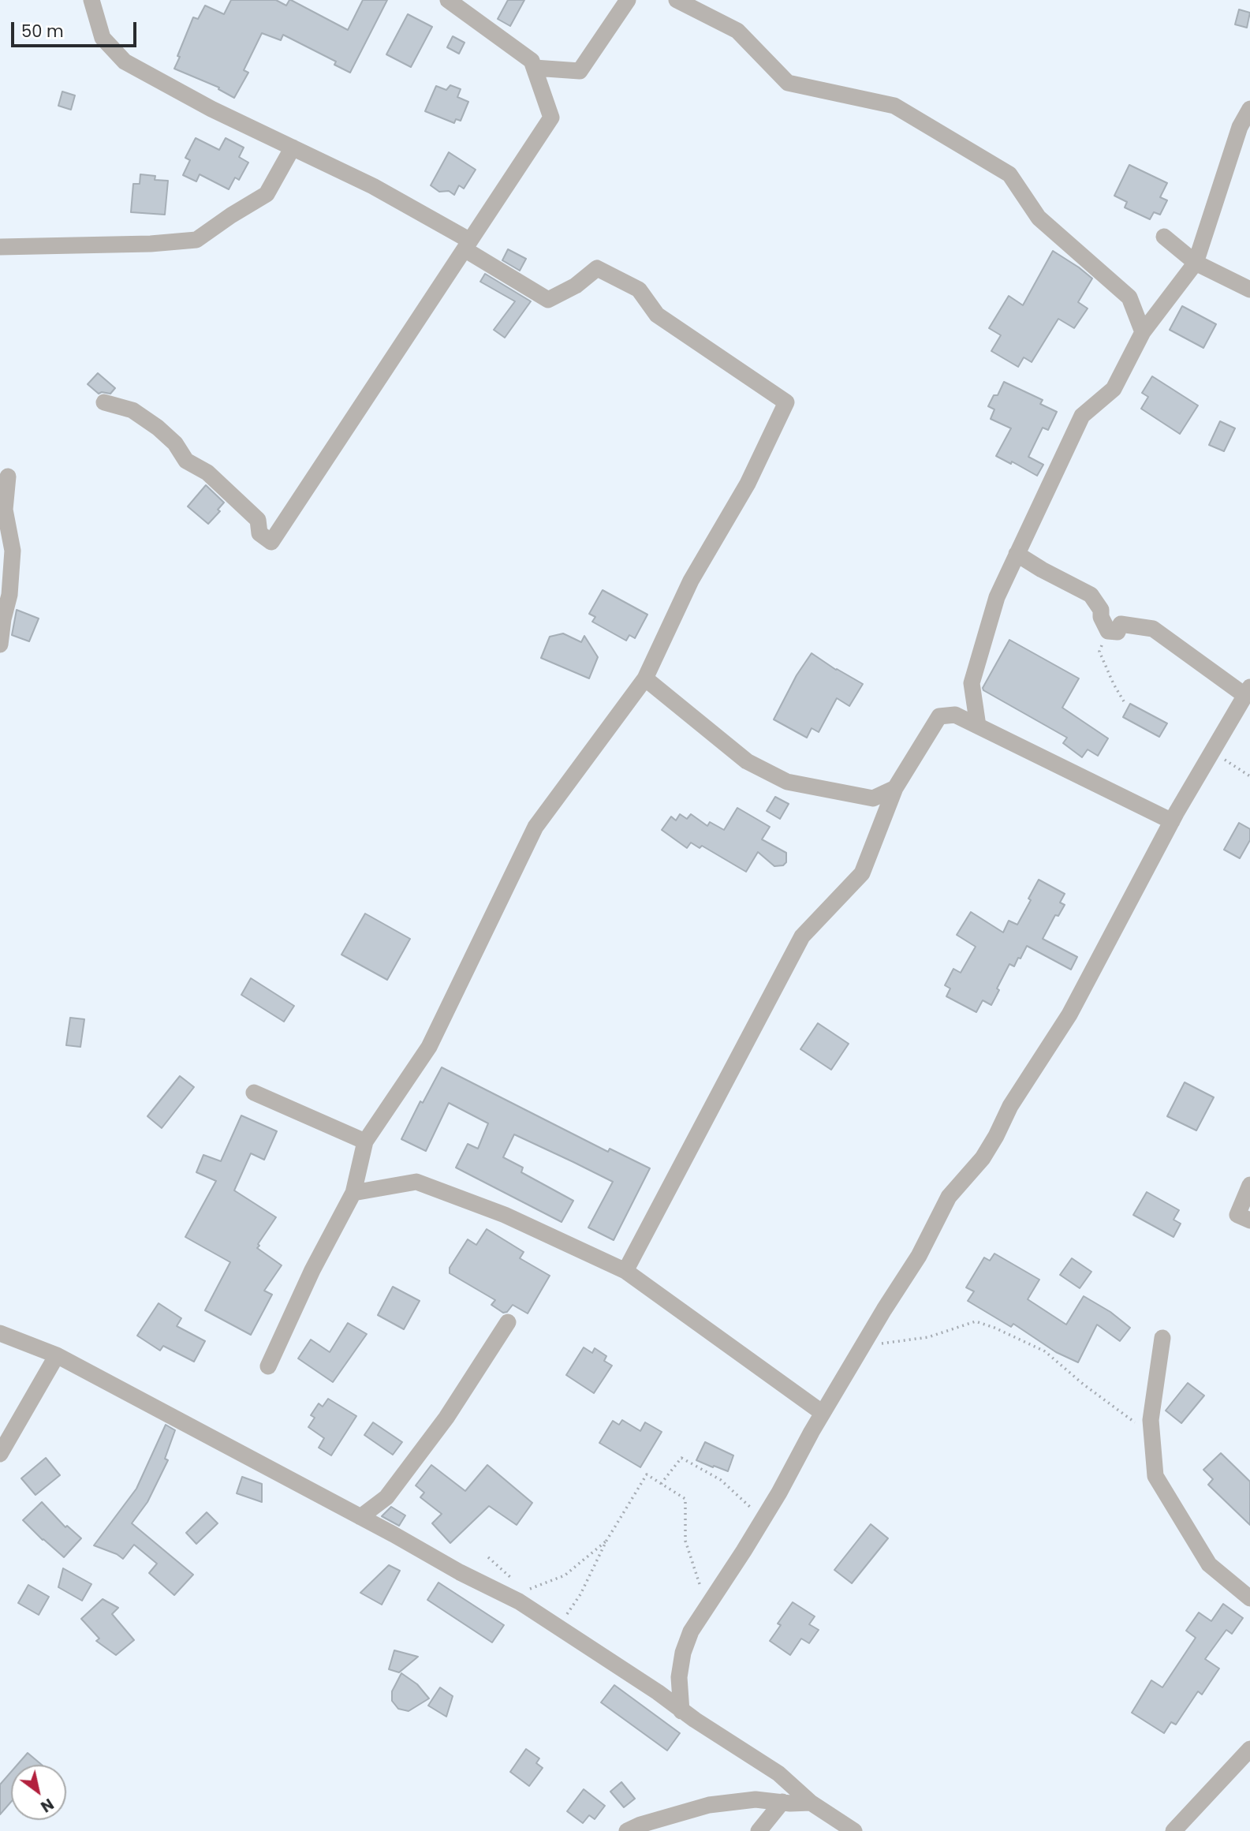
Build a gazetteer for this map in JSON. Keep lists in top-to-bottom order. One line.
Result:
{"scale_bar":"50 m","north":"bottom right"}
